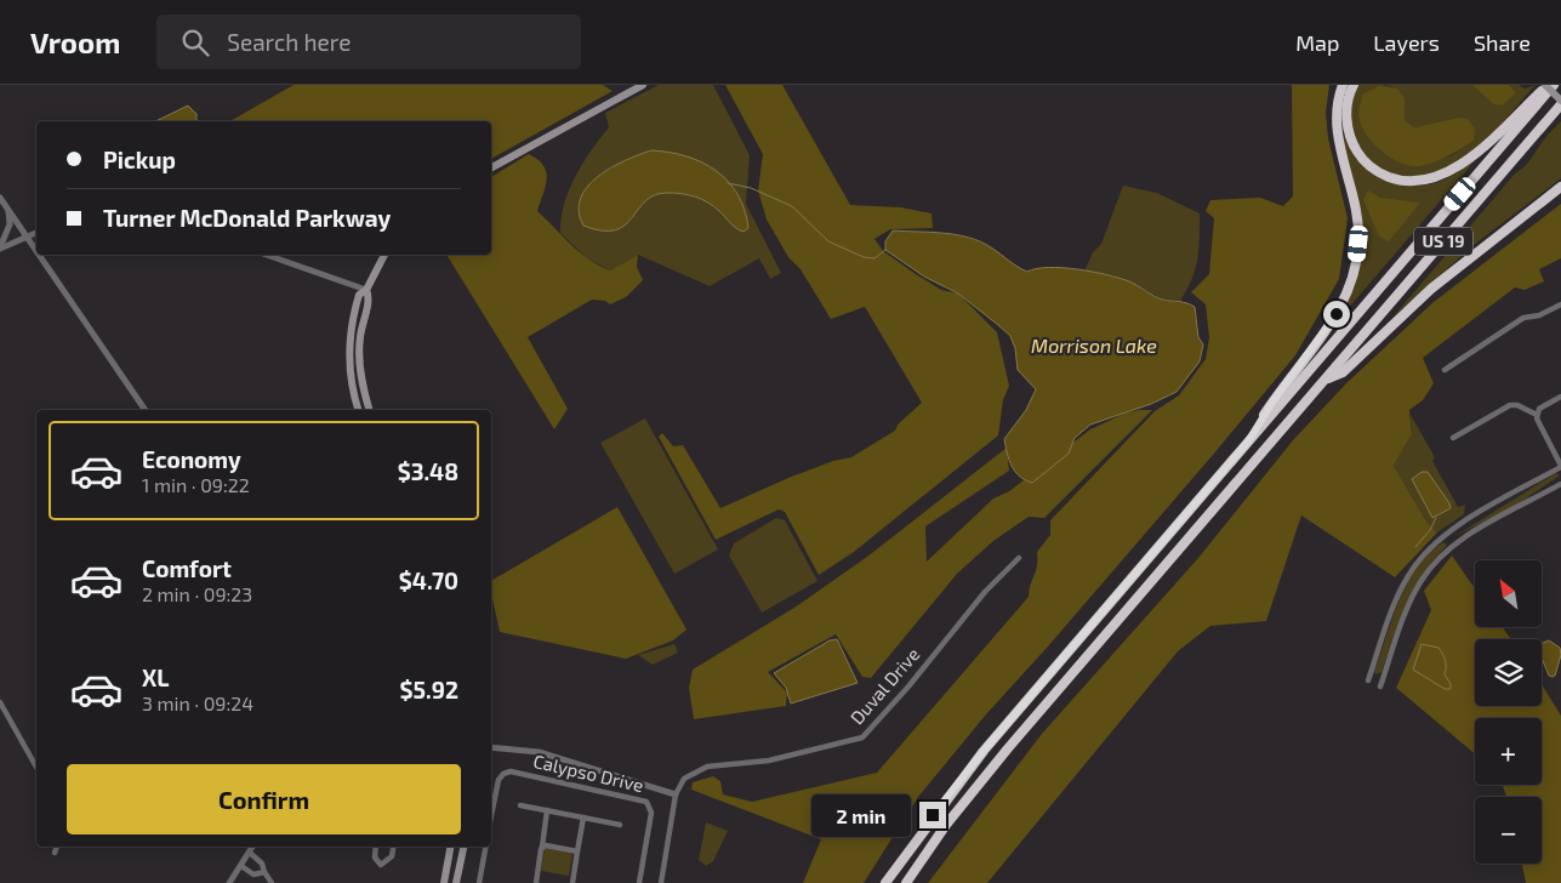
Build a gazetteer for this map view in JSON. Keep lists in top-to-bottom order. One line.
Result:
{"streets":{"highway":["US 19"],"street":["Duval Drive","Calypso Drive"]},"water":["Morrison Lake"],"north":"top left","page":{"header":"Vroom","search":"Search here","nav":["Map","Layers","Share"],"banner":["Pickup","Turner McDonald Parkway"],"list":[{"name":"Economy","note":"1 min · 09:22","value":"$3.48"},{"name":"Comfort","note":"2 min · 09:23","value":"$4.70"},{"name":"XL","note":"3 min · 09:24","value":"$5.92"}],"map_buttons":["+","−"],"buttons":"Confirm","bubble":"2 min"}}
